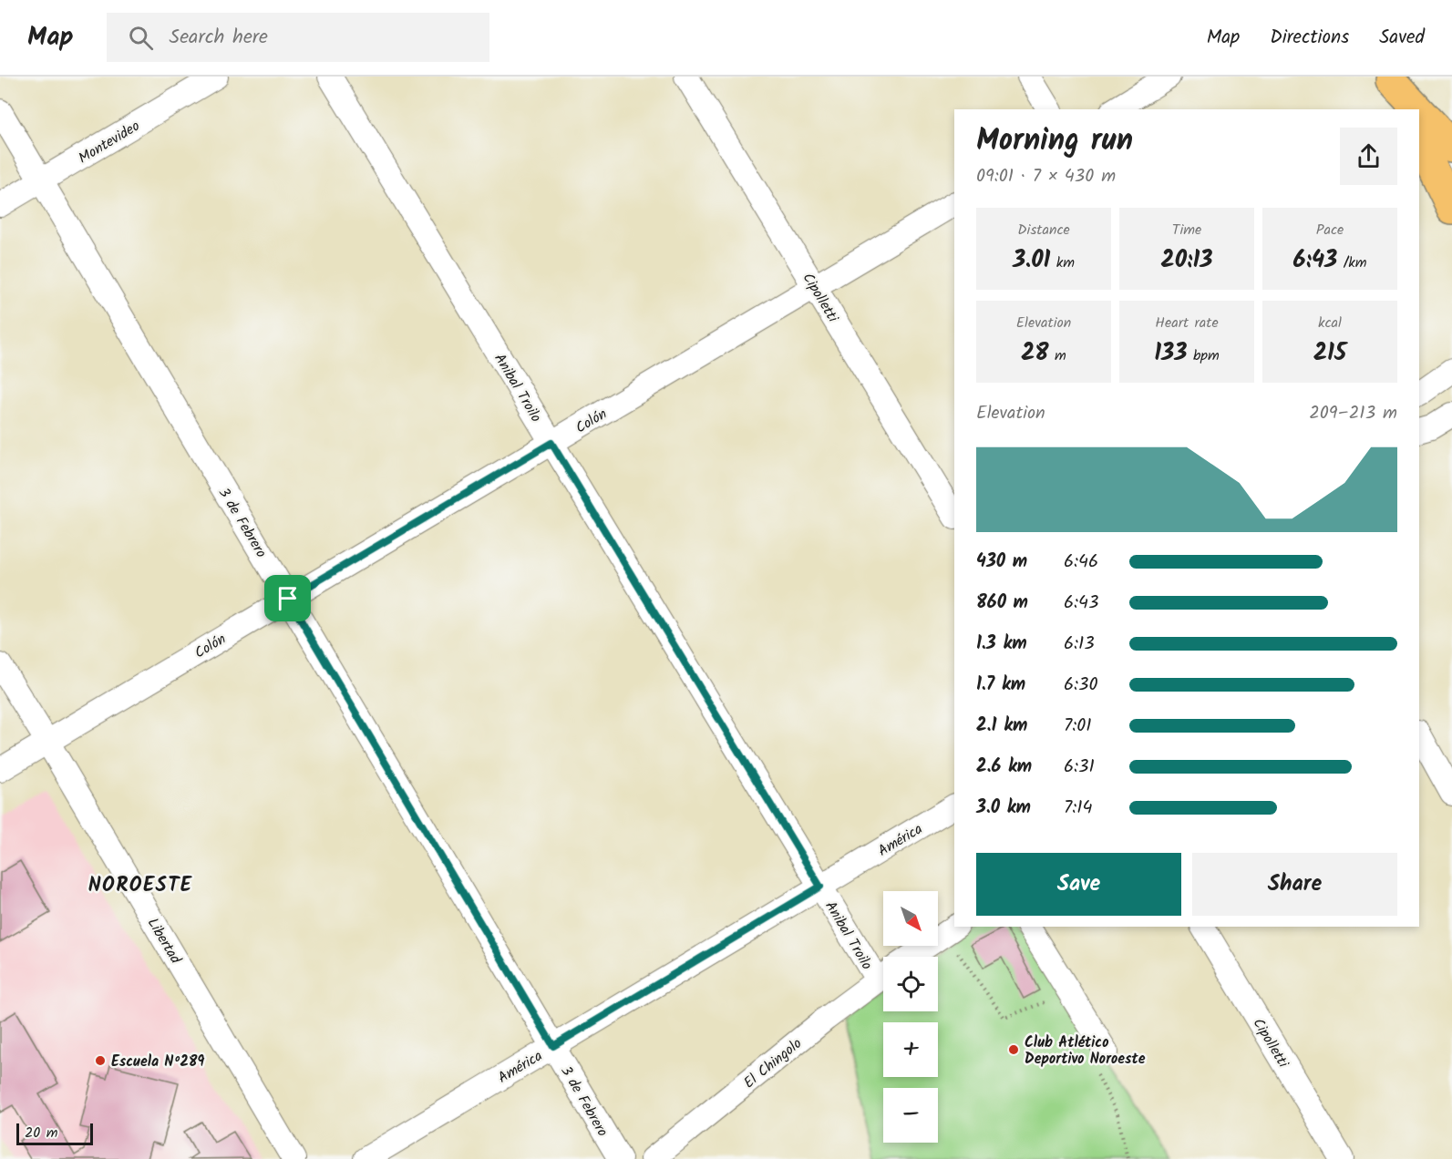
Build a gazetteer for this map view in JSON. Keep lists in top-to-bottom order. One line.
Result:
{"streets":{"street":["Montevideo","Cipolletti","Anibal Troilo","Colón","3 de Febrero","América","Libertad","El Chingolo"]},"crossings":[["Montevideo","3 de Febrero"],["Cipolletti","Colón"],["Anibal Troilo","Colón"],["Anibal Troilo","América"],["Colón","3 de Febrero"],["Colón","Libertad"],["3 de Febrero","América"]],"districts":["NOROESTE"],"places":["Club Atlético Deportivo Noroeste","Escuela Nº289"],"scale_bar":"20 m","north":"bottom right","page":{"header":"Map","search":"Search here","nav":["Map","Directions","Saved"],"heading":["Morning run","09:01 · 7 × 430 m"],"stats":[["Distance","3.01 km"],["Time","20:13"],["Pace","6:43 /km"],["Elevation","28 m"],["Heart rate","133 bpm"],["kcal","215"]],"chart":["Elevation","209–213 m"],"list":[{"name":"430 m","note":"6:46"},{"name":"860 m","note":"6:43"},{"name":"1.3 km","note":"6:13"},{"name":"1.7 km","note":"6:30"},{"name":"2.1 km","note":"7:01"},{"name":"2.6 km","note":"6:31"},{"name":"3.0 km","note":"7:14"}],"buttons":["Save","Share"],"map_buttons":["+","−"],"scale":"20 m"}}
